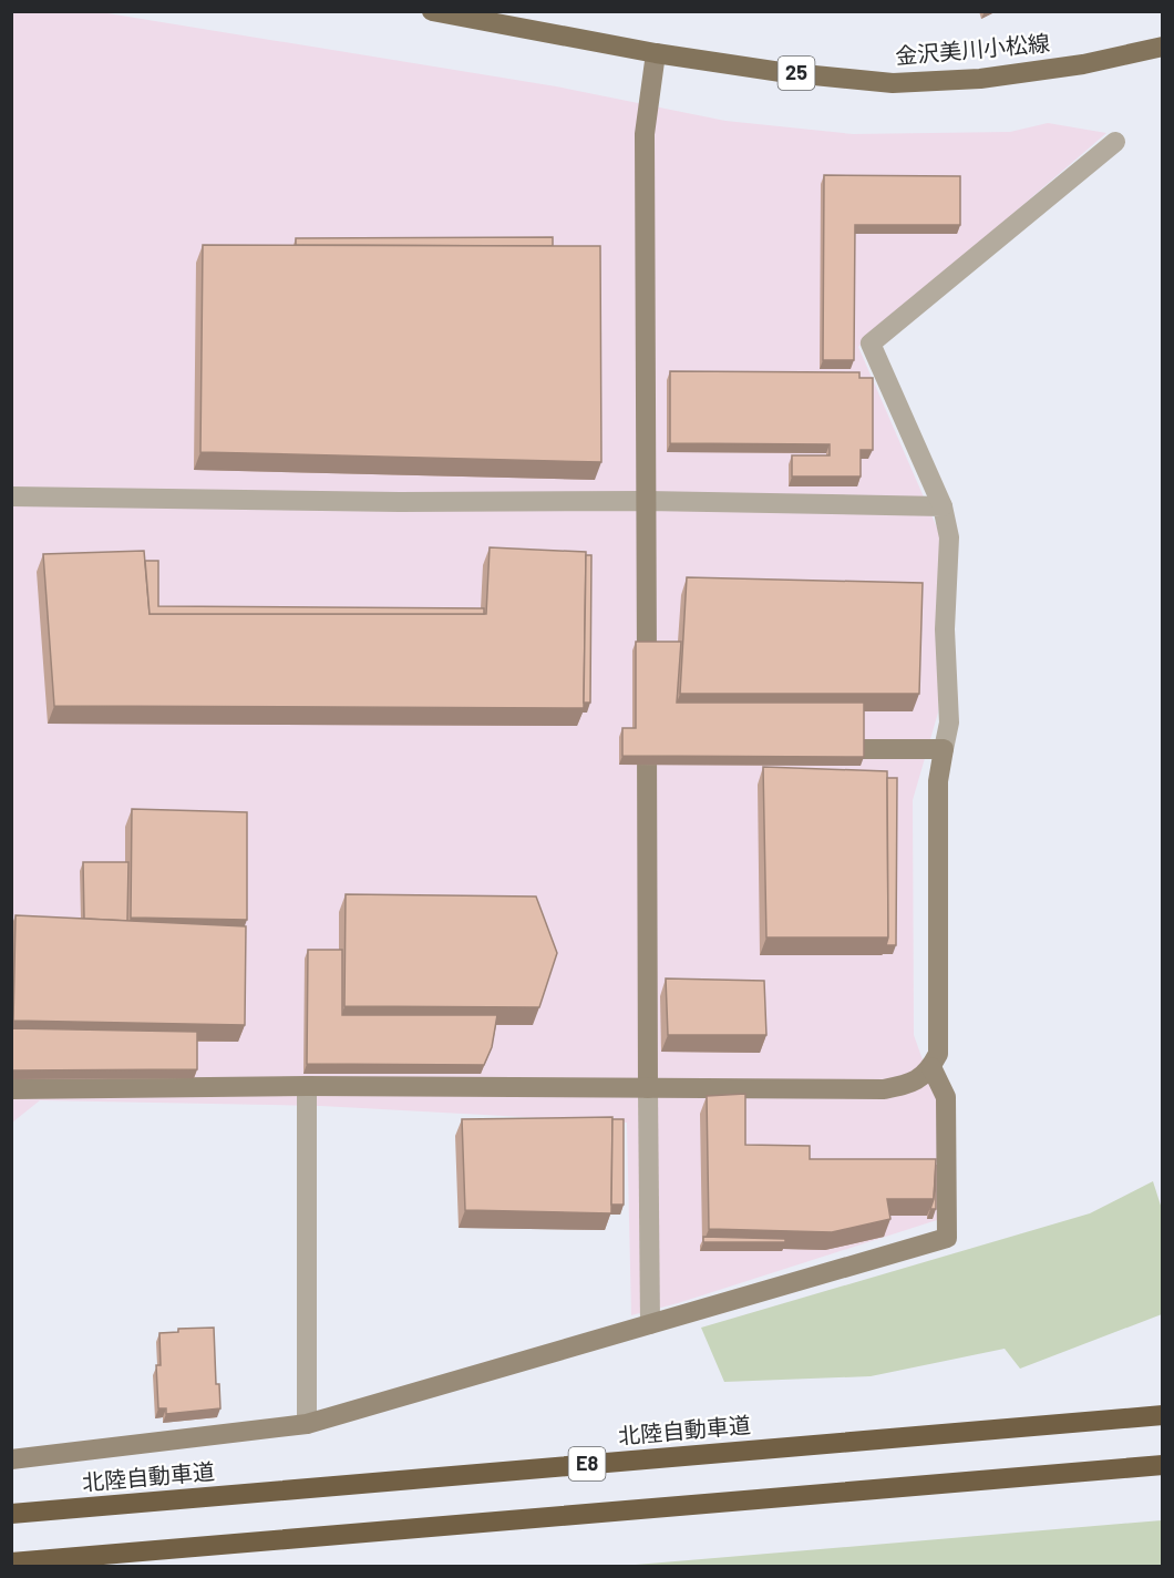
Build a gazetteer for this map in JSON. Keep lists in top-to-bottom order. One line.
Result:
{"streets":{"highway":["北陸自動車道","E8"],"main road":["金沢美川小松線","25"]}}
